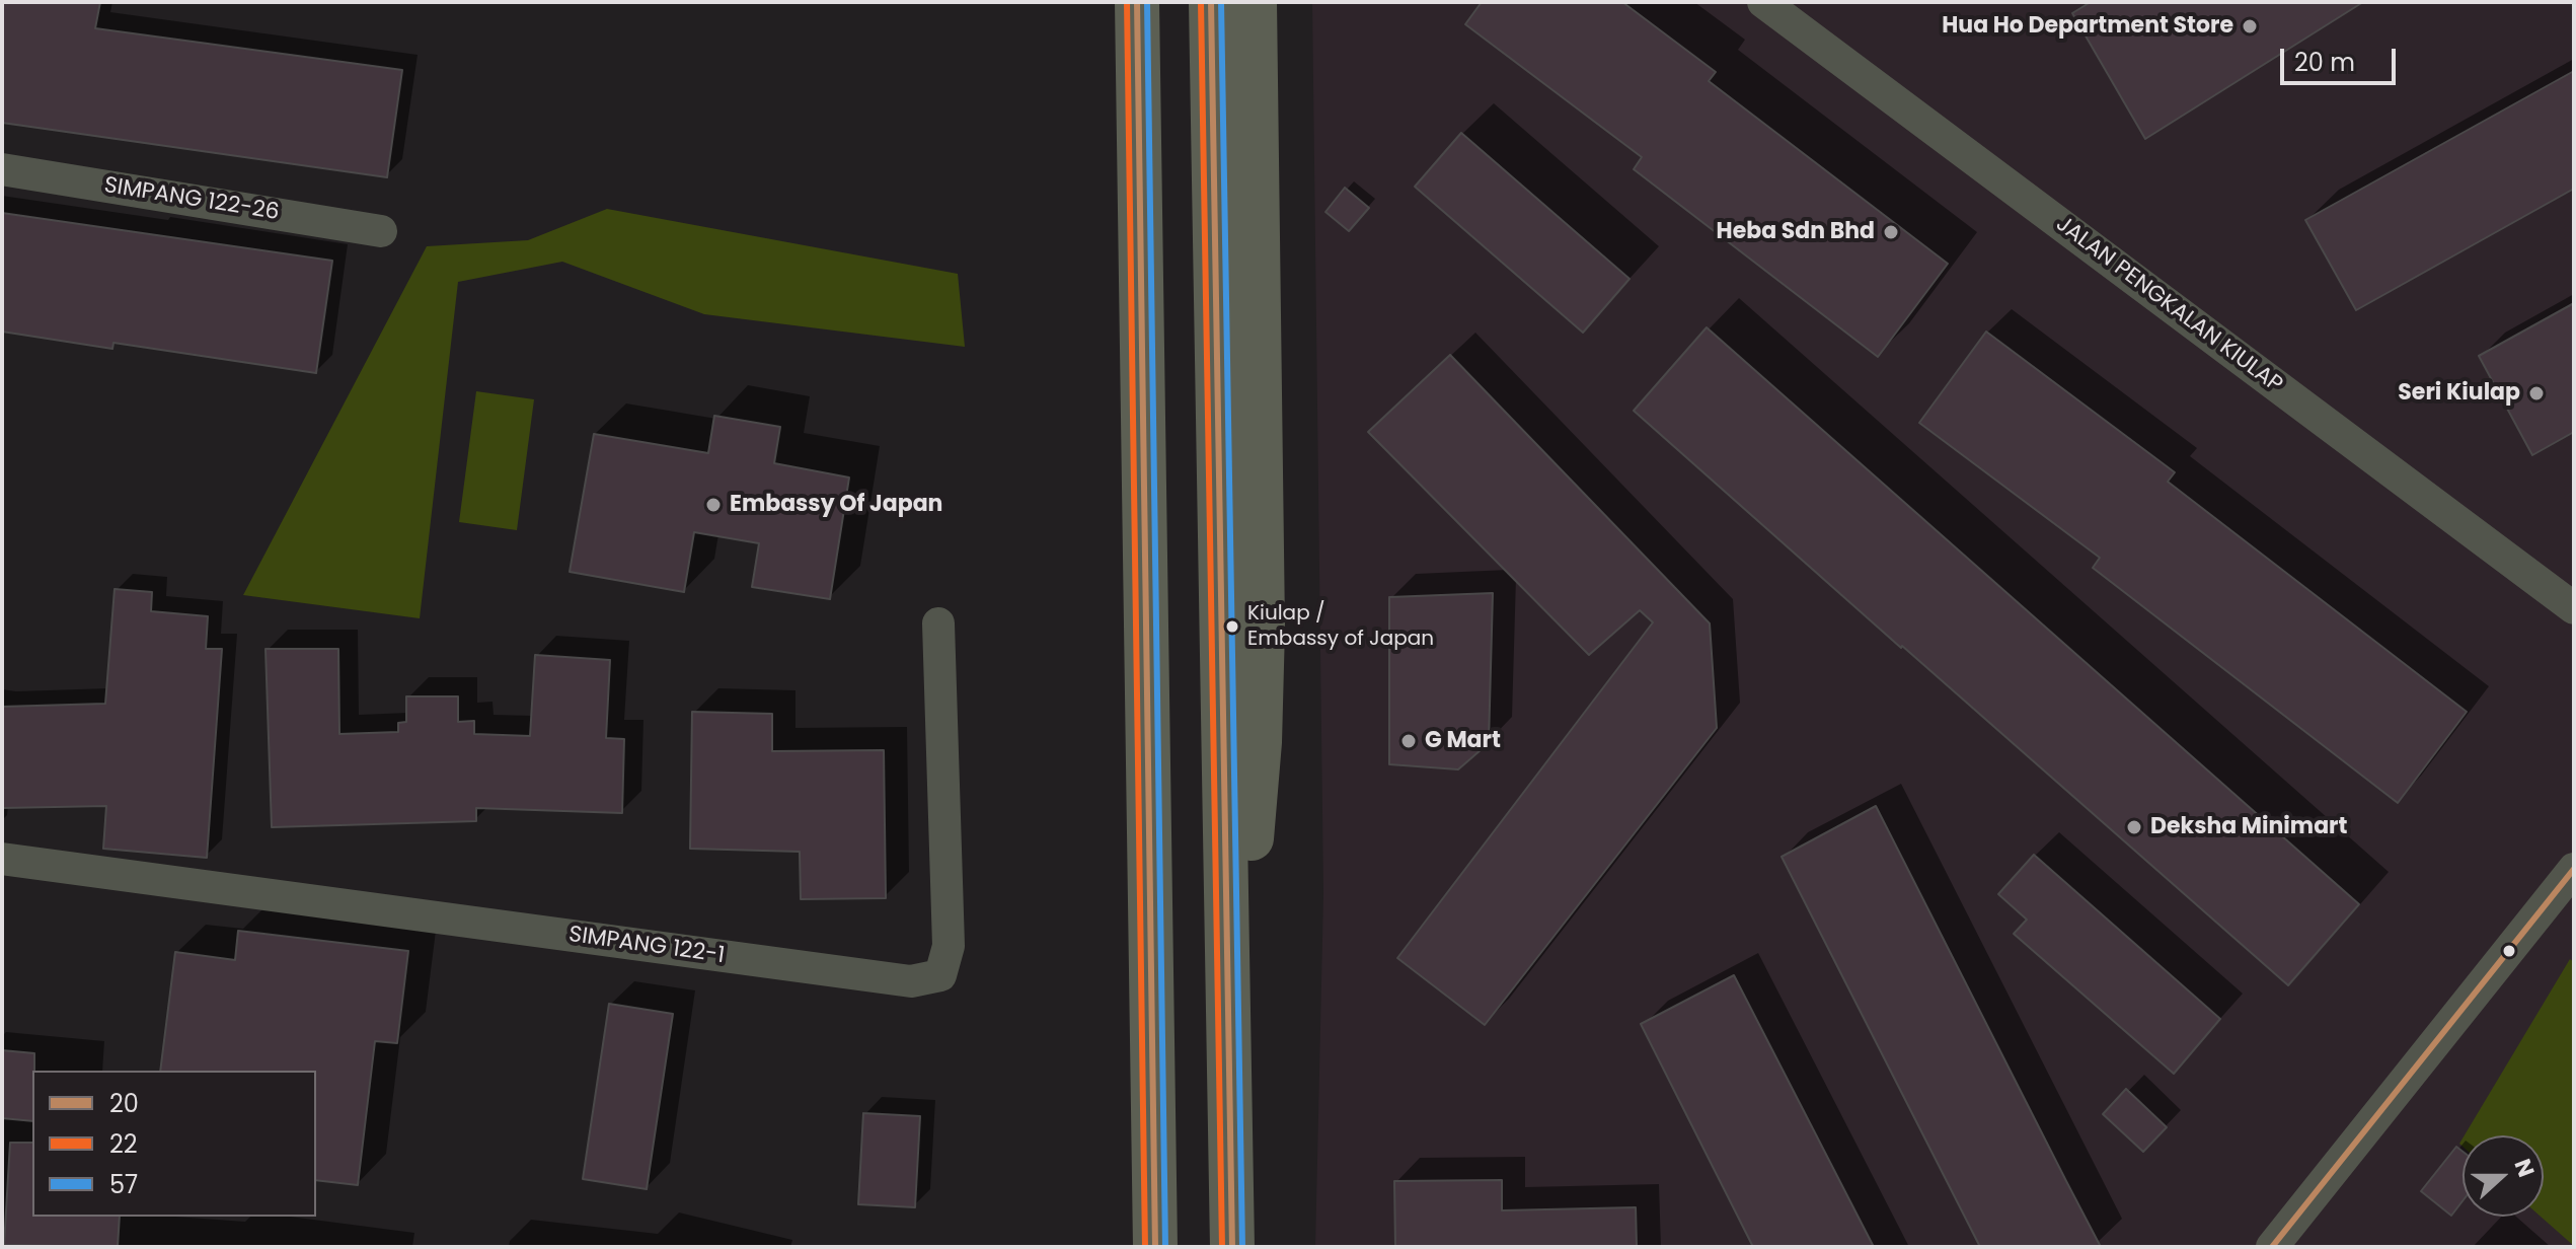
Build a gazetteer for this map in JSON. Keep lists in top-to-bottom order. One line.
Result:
{"streets":{"street":["SIMPANG 122-26","JALAN PENGKALAN KIULAP","SIMPANG 122-1"]},"places":["Hua Ho Department Store","Heba Sdn Bhd","Seri Kiulap","Embassy Of Japan","Kiulap / Embassy of Japan","G Mart","Deksha Minimart"],"lines":["transit line 20","transit line 22","transit line 57"],"legend":["20","22","57"],"scale_bar":"20 m","north":"right"}
